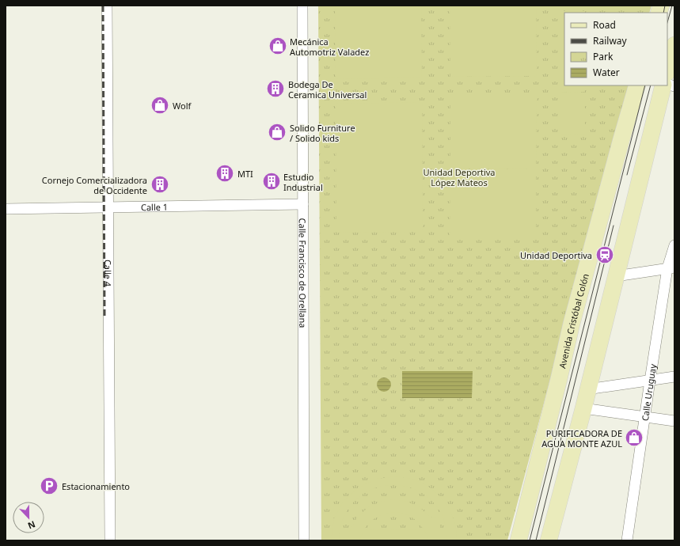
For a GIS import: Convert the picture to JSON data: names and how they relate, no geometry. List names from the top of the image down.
{
  "streets": {
    "main road": ["Avenida Cristóbal Colón"],
    "street": [
      "Calle 1",
      "Calle 4",
      "Calle Francisco de Orellana",
      "Calle Uruguay"
    ]
  },
  "crossings": [
    ["Calle 1", "Calle 4"],
    ["Calle 1", "Calle Francisco de Orellana"]
  ],
  "parks": ["Unidad Deportiva López Mateos"],
  "places": {
    "shop": [
      "Mecánica Automotriz Valadez",
      "Wolf",
      "Solido Furniture / Solido kids",
      "PURIFICADORA DE AGUA MONTE AZUL"
    ],
    "building": [
      "Bodega De Ceramica Universal",
      "MTI",
      "Estudio Industrial",
      "Cornejo Comercializadora de Occidente"
    ],
    "station": ["Unidad Deportiva"],
    "parking": ["Estacionamiento"]
  },
  "legend": [
    "Road",
    "Railway",
    "Park",
    "Water"
  ],
  "north": "bottom"
}
